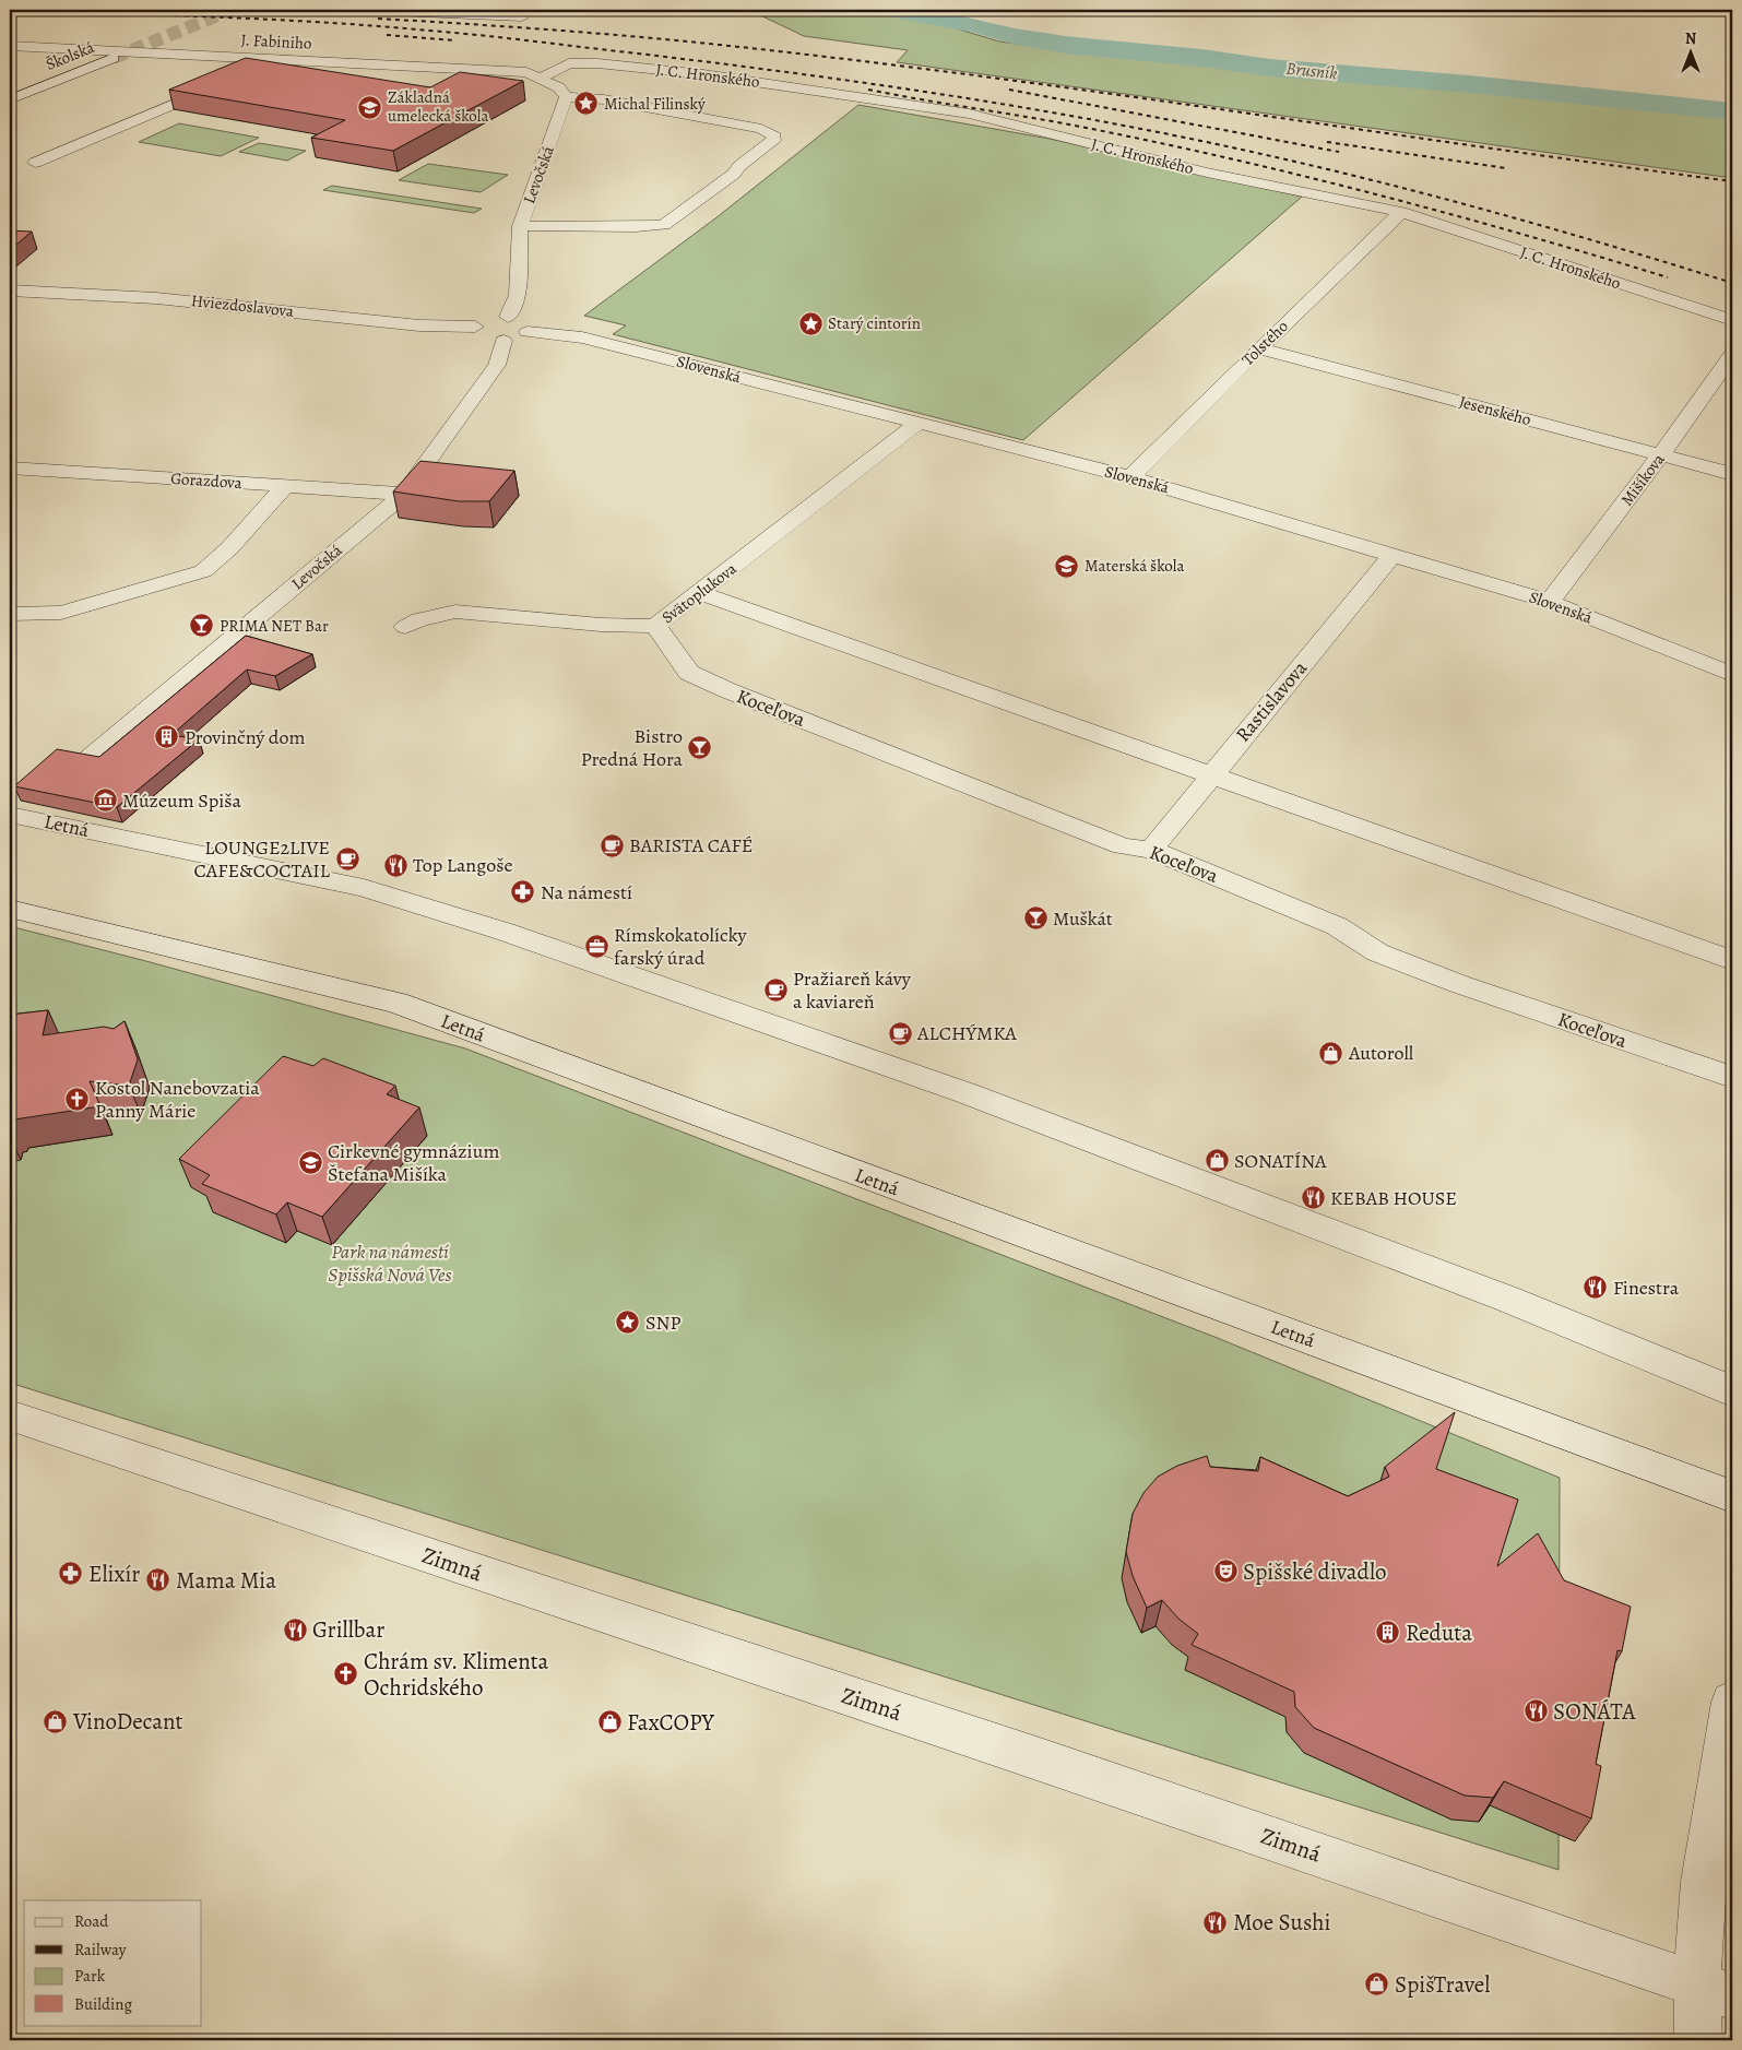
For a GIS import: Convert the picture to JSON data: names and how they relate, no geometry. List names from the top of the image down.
{
  "streets": {
    "street": [
      "J. Fabiniho",
      "Školská",
      "J. C. Hronského",
      "Levočská",
      "Hviezdoslavova",
      "Tolstého",
      "Slovenská",
      "Jesenského",
      "Mišíkova",
      "Gorazdova",
      "Svätoplukova",
      "Rastislavova",
      "Koceľova",
      "Letná",
      "Zimná"
    ]
  },
  "crossings": [
    ["J. Fabiniho", "J. C. Hronského"],
    ["J. C. Hronského", "Tolstého"],
    ["Levočská", "Hviezdoslavova"],
    ["Levočská", "Gorazdova"],
    ["Tolstého", "Slovenská"],
    ["Tolstého", "Jesenského"],
    ["Slovenská", "Mišíkova"],
    ["Slovenská", "Svätoplukova"],
    ["Slovenská", "Rastislavova"],
    ["Jesenského", "Mišíkova"],
    ["Svätoplukova", "Koceľova"],
    ["Rastislavova", "Koceľova"]
  ],
  "water": ["Brusník"],
  "parks": ["Park na námestí Spišská Nová Ves"],
  "places": {
    "place": ["Michal Filinský", "Starý cintorín", "SNP"],
    "school or university": ["Základná umelecká škola", "Materská škola", "Cirkevné gymnázium Štefana Mišíka"],
    "bar": ["PRIMA NET Bar", "Bistro Predná Hora", "Muškát"],
    "building": ["Provinčný dom", "Reduta"],
    "museum": ["Múzeum Spiša"],
    "cafe": [
      "BARISTA CAFÉ",
      "LOUNGE2LIVE CAFE&COCTAIL",
      "Pražiareň kávy a kaviareň",
      "ALCHÝMKA"
    ],
    "restaurant": [
      "Top Langoše",
      "KEBAB HOUSE",
      "Finestra",
      "Mama Mia",
      "Grillbar",
      "SONÁTA",
      "Moe Sushi"
    ],
    "pharmacy": ["Na námestí", "Elixír"],
    "office": ["Rímskokatolícky farský úrad"],
    "shop": [
      "Autoroll",
      "SONATÍNA",
      "VinoDecant",
      "FaxCOPY",
      "SpišTravel"
    ],
    "church": ["Kostol Nanebovzatia Panny Márie", "Chrám sv. Klimenta Ochridského"],
    "theatre": ["Spišské divadlo"]
  },
  "legend": [
    "Road",
    "Railway",
    "Park",
    "Building"
  ],
  "north": "top"
}
